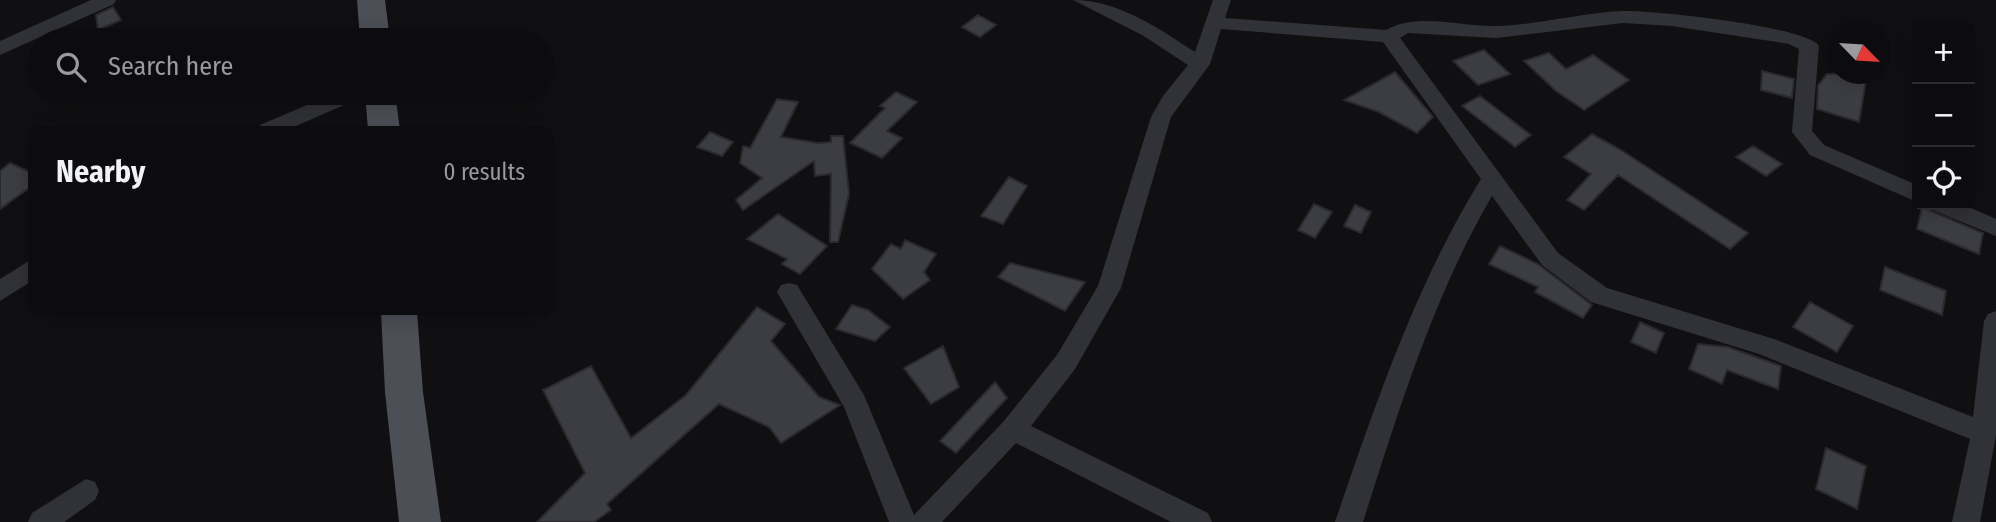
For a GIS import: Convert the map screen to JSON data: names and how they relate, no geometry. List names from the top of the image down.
{
  "north": "bottom right",
  "page": {
    "map_buttons": ["+", "−"],
    "search": "Search here",
    "heading": ["Nearby", "0 results"]
  }
}
